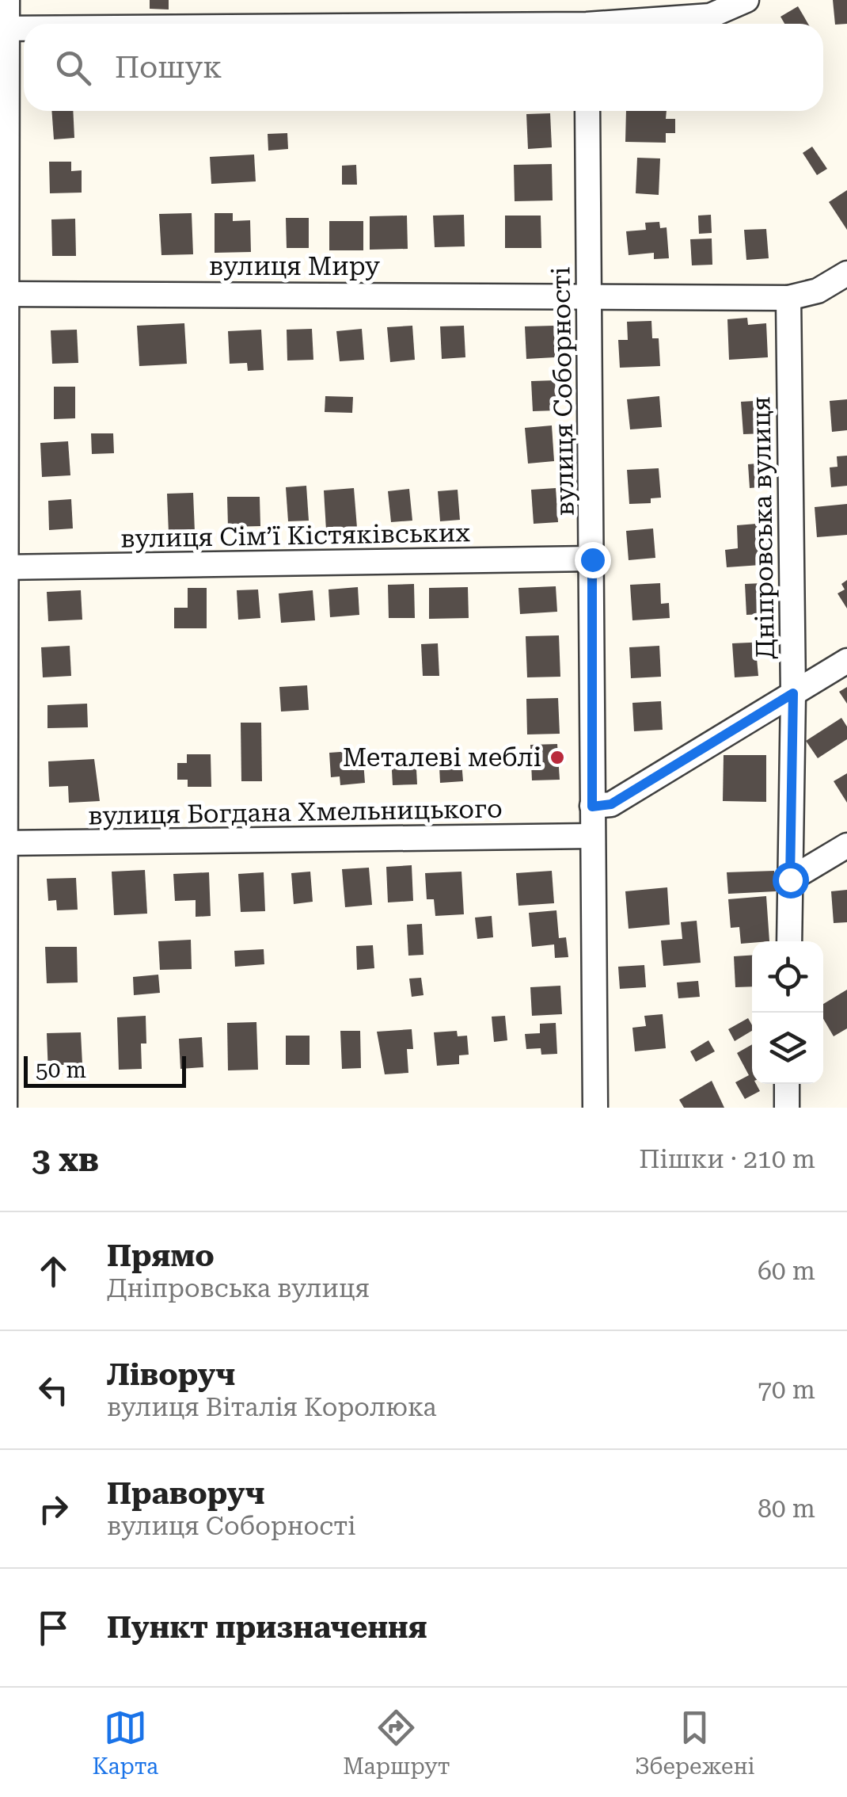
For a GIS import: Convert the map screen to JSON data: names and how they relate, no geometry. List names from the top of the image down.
{
  "streets": {
    "street": [
      "вулиця Миру",
      "вулиця Соборності",
      "Дніпровська вулиця",
      "вулиця Сімʼї Кістяківських",
      "вулиця Богдана Хмельницького"
    ]
  },
  "crossings": [
    ["вулиця Миру", "вулиця Соборності"],
    ["вулиця Миру", "Дніпровська вулиця"],
    ["вулиця Соборності", "вулиця Сімʼї Кістяківських"],
    ["вулиця Соборності", "вулиця Богдана Хмельницького"]
  ],
  "places": ["Металеві меблі"],
  "scale_bar": "50 m",
  "page": {
    "search": "Пошук",
    "scale": "50 m",
    "heading": ["3 хв", "Пішки · 210 m"],
    "list": [
      ["Прямо", "Дніпровська вулиця", "60 m"],
      ["Ліворуч", "вулиця Віталія Королюка", "70 m"],
      ["Праворуч", "вулиця Соборності", "80 m"],
      "Пункт призначення"
    ],
    "nav": ["Карта", "Маршрут", "Збережені"]
  }
}
